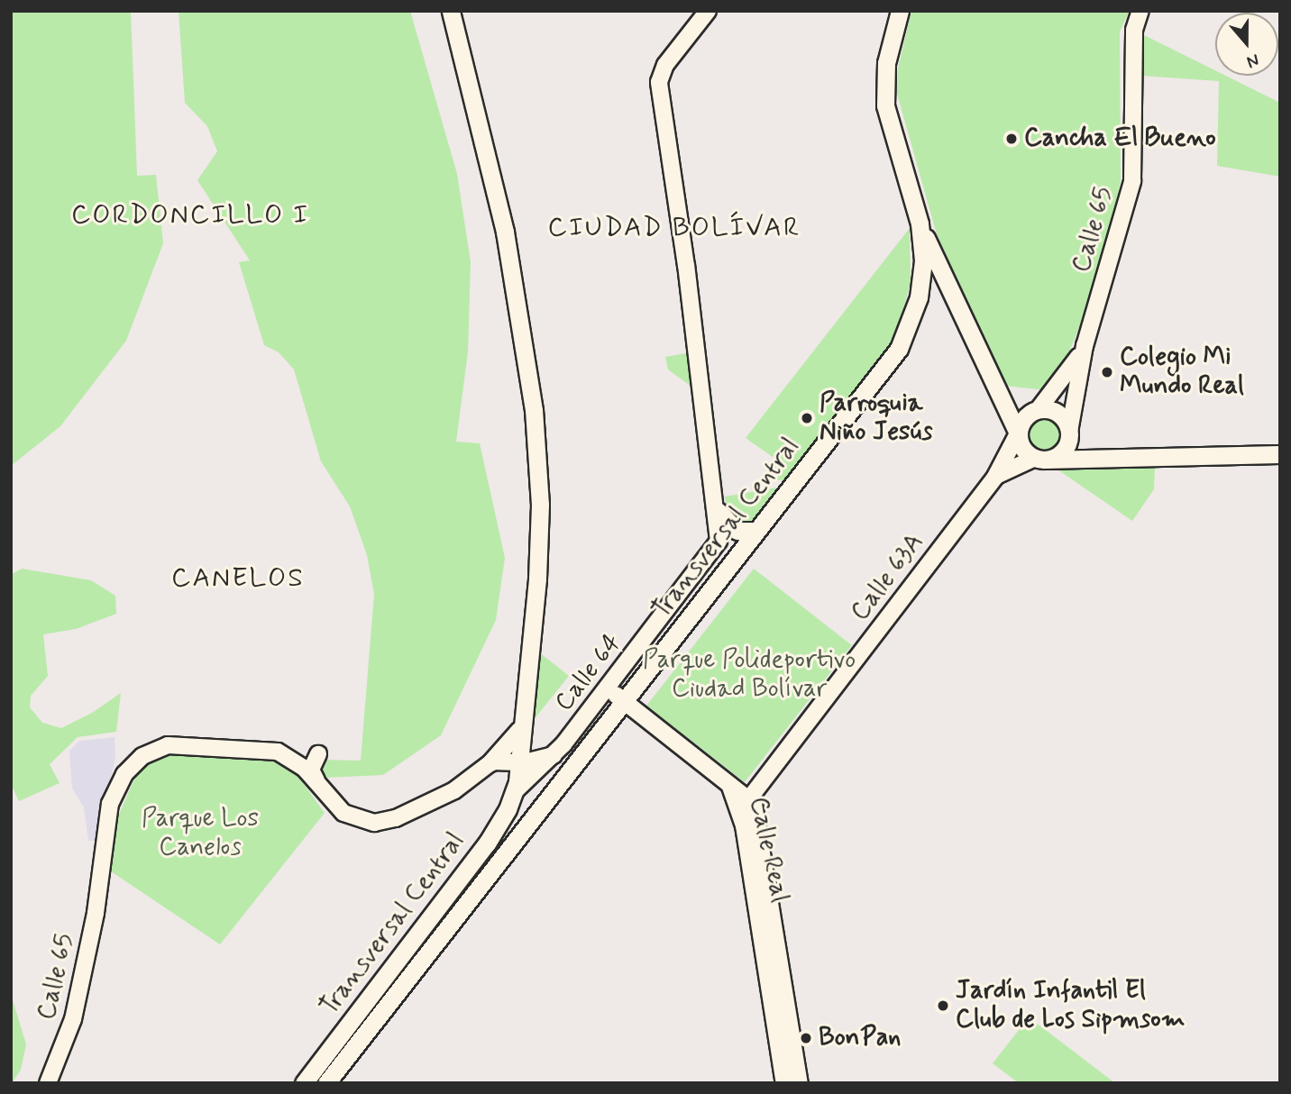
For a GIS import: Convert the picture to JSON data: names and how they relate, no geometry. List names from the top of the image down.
{
  "streets": {
    "main road": ["Transversal Central"],
    "street": [
      "Calle 65",
      "Calle 63A",
      "Calle 64",
      "Calle Real"
    ]
  },
  "crossings": [
    ["Calle 65", "Calle 63A"],
    ["Transversal Central", "Calle 64"],
    ["Calle 63A", "Calle Real"]
  ],
  "districts": ["CORDONCILLO I", "CIUDAD BOLÍVAR", "CANELOS"],
  "parks": ["Parque Polideportivo Ciudad Bolívar", "Parque Los Canelos"],
  "places": [
    "Cancha El Bueno",
    "Colegio Mi Mundo Real",
    "Parroquia Niño Jesús",
    "Jardín Infantil El Club de Los Sipmsom",
    "BonPan"
  ],
  "north": "bottom"
}
